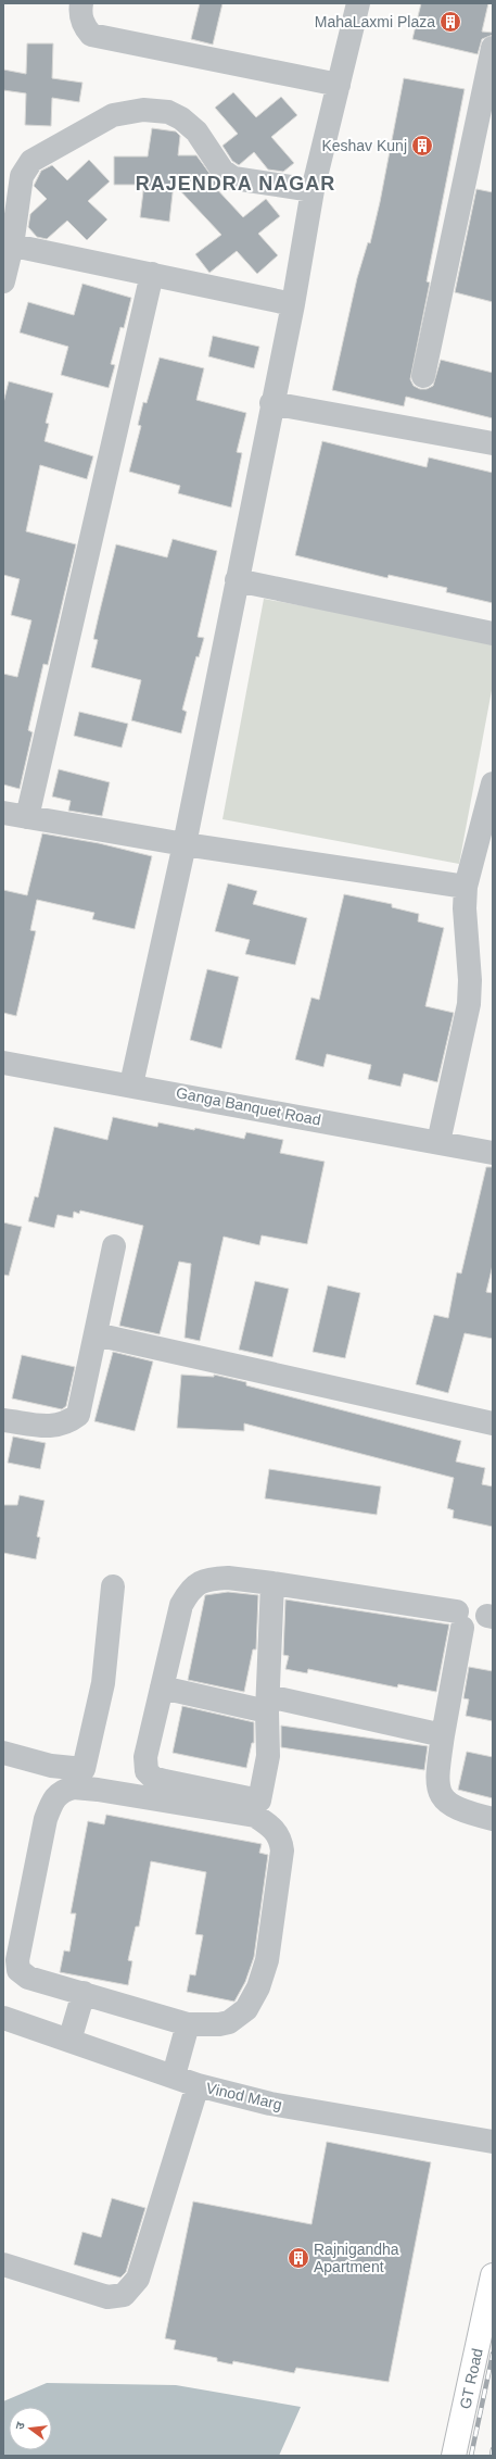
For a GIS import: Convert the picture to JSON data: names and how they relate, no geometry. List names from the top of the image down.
{
  "streets": {
    "highway": ["GT Road"],
    "street": ["Ganga Banquet Road", "Vinod Marg"]
  },
  "districts": ["RAJENDRA NAGAR"],
  "places": {
    "building": ["MahaLaxmi Plaza", "Keshav Kunj", "Rajnigandha Apartment"]
  },
  "north": "left"
}
